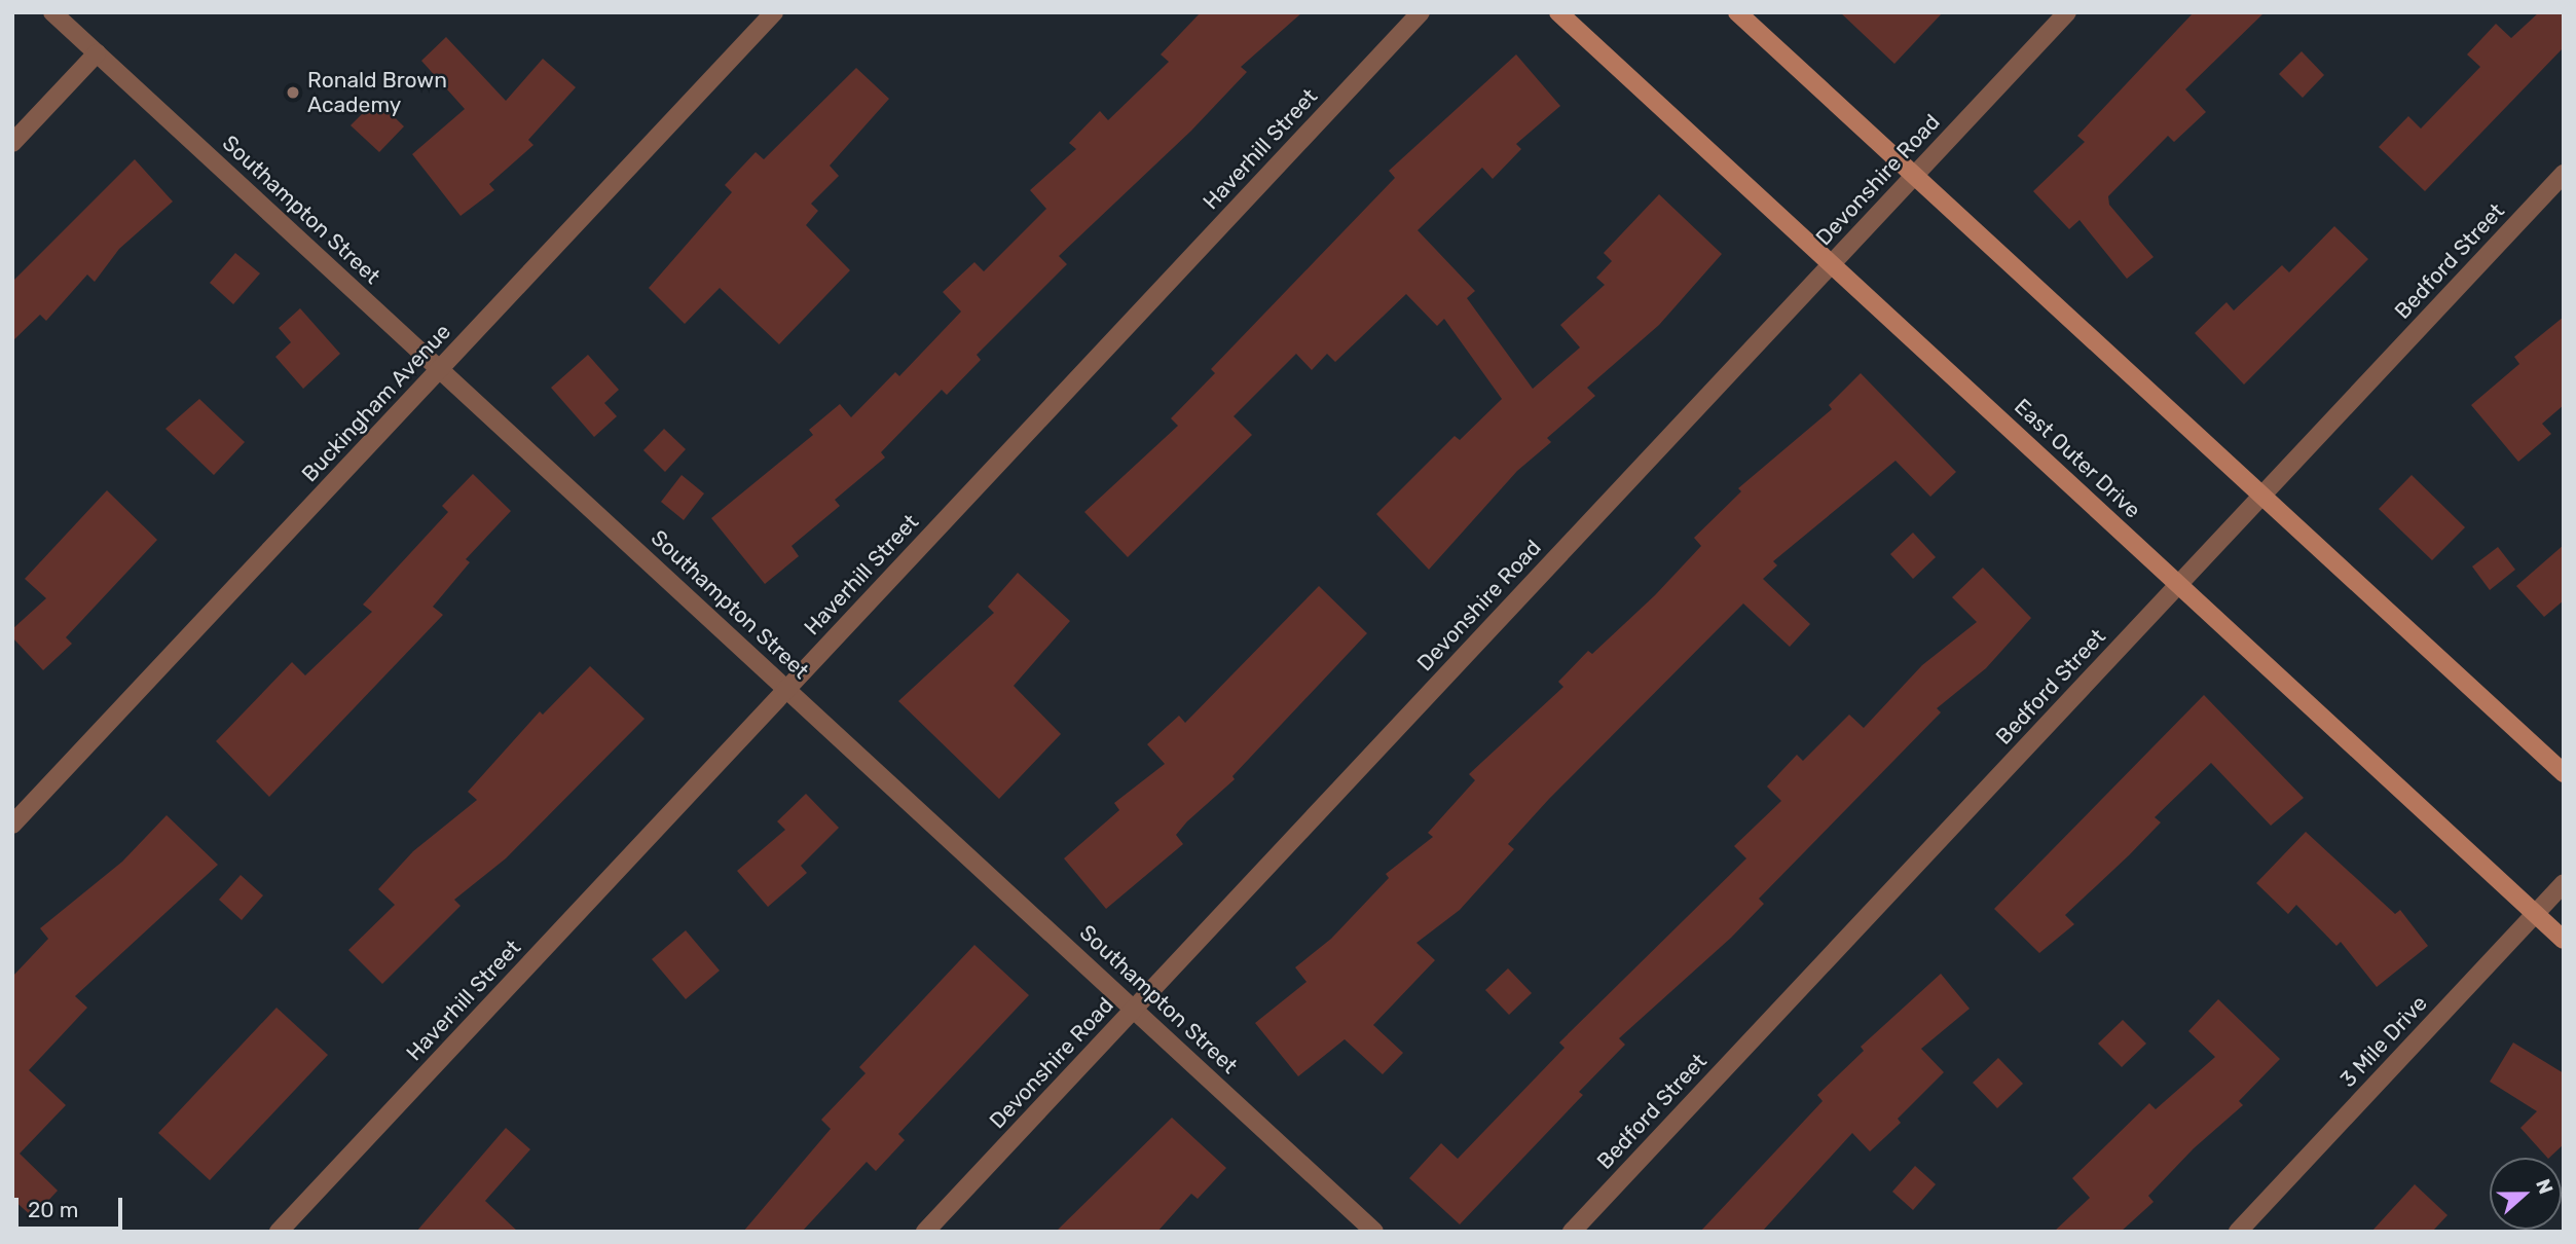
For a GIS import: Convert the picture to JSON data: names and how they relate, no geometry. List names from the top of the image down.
{
  "streets": {
    "street": [
      "Haverhill Street",
      "Devonshire Road",
      "Southampton Street",
      "Bedford Street",
      "Buckingham Avenue",
      "East Outer Drive",
      "3 Mile Drive"
    ]
  },
  "crossings": [
    ["Haverhill Street", "Southampton Street"],
    ["Devonshire Road", "Southampton Street"],
    ["Devonshire Road", "East Outer Drive"],
    ["Southampton Street", "Buckingham Avenue"],
    ["Bedford Street", "East Outer Drive"],
    ["East Outer Drive", "3 Mile Drive"]
  ],
  "places": ["Ronald Brown Academy"],
  "scale_bar": "20 m",
  "north": "right"
}
